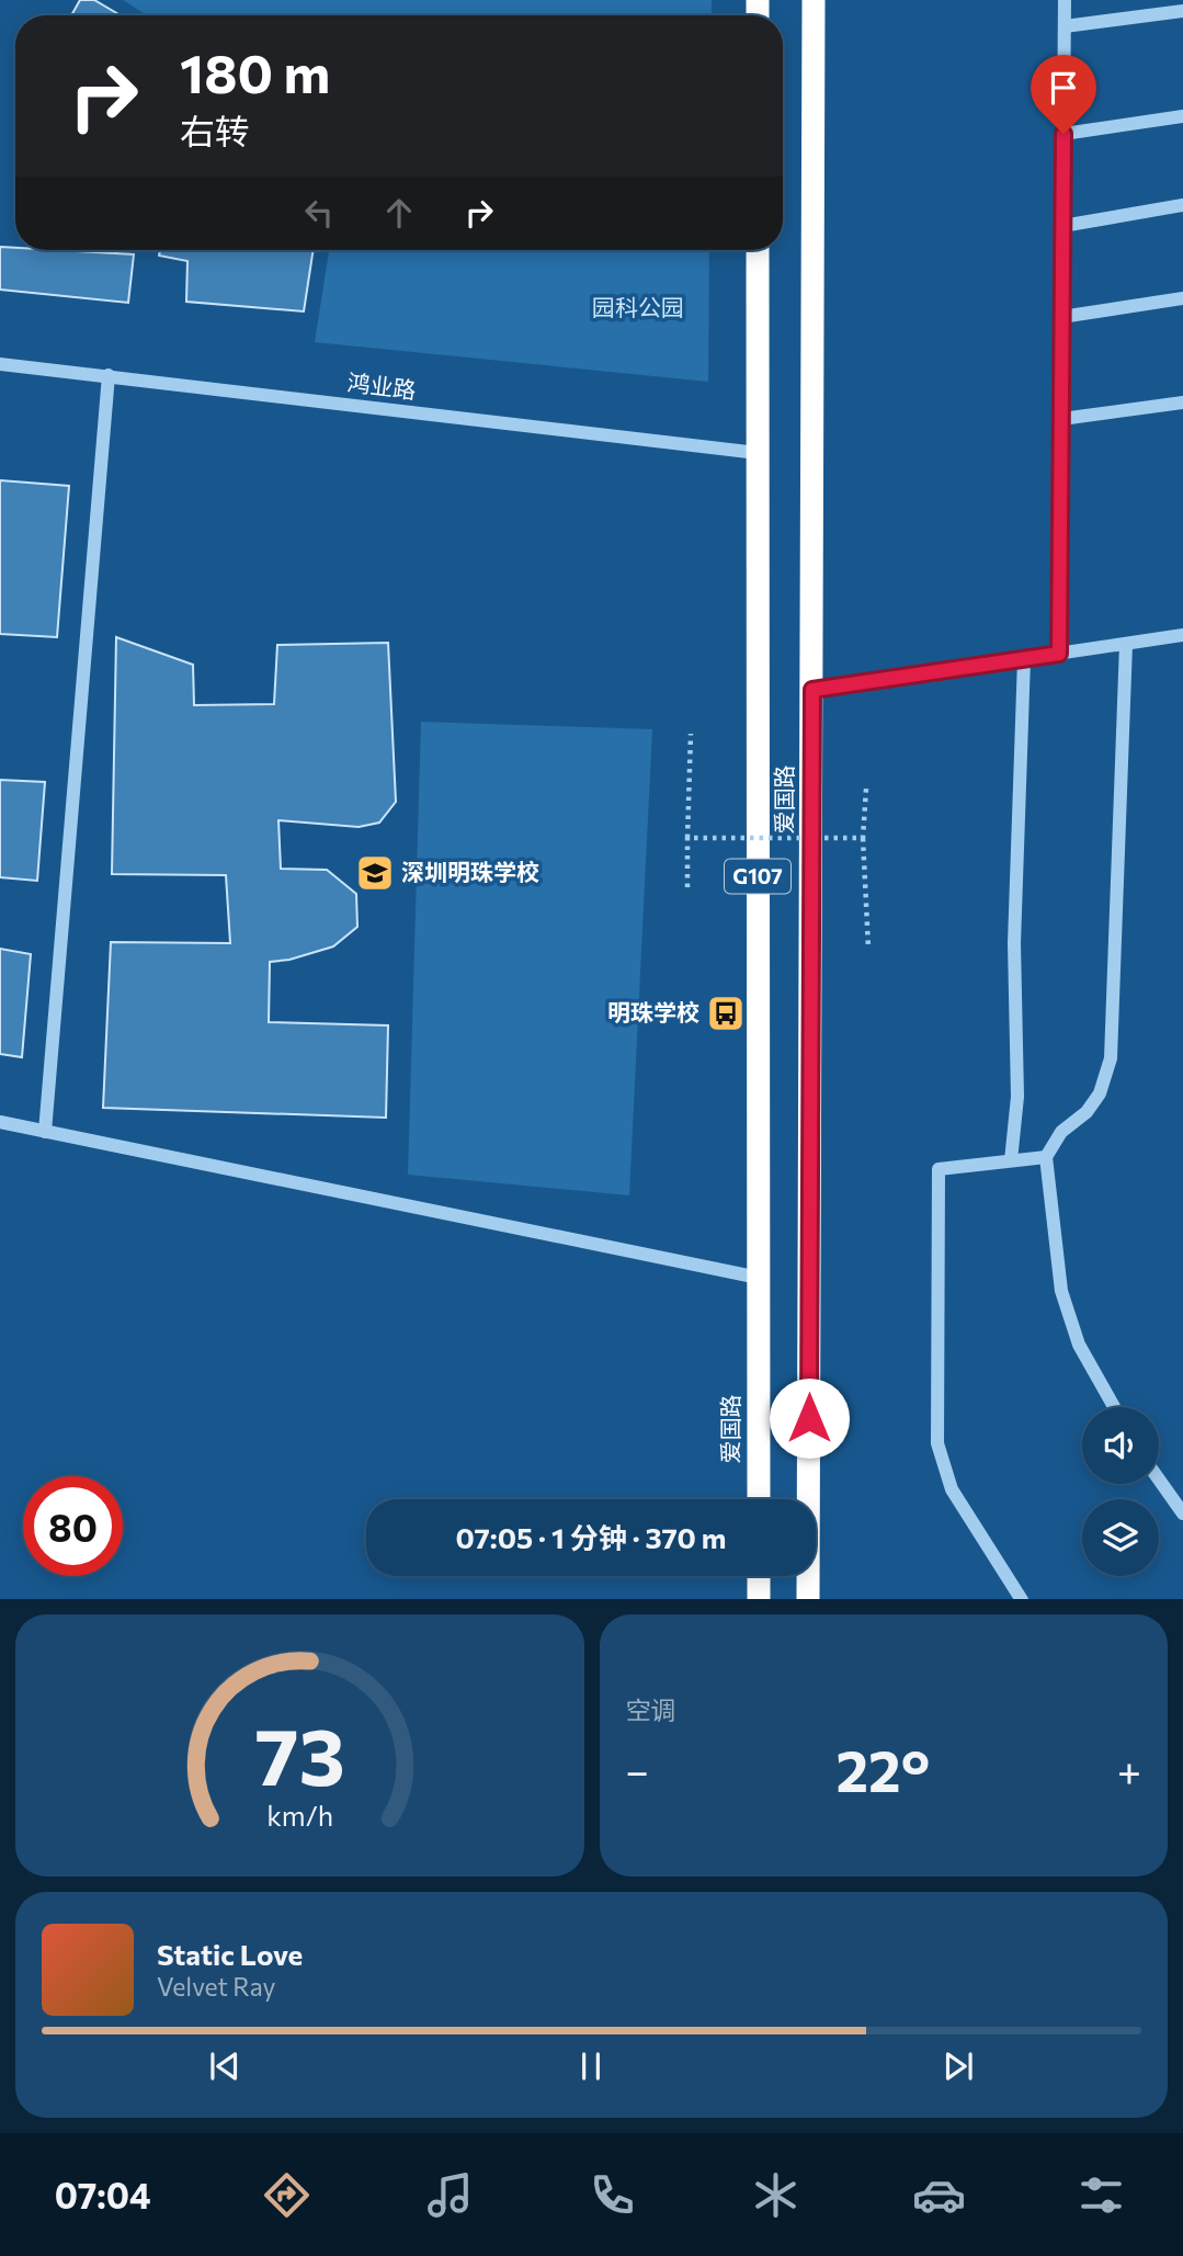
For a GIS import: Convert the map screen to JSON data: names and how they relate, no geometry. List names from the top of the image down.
{
  "streets": {
    "highway": ["爱国路", "G107"],
    "street": ["鸿业路"]
  },
  "crossings": [
    ["鸿业路", "爱国路"]
  ],
  "parks": ["园科公园"],
  "places": {
    "school or university": ["深圳明珠学校"],
    "bus stop": ["明珠学校"]
  },
  "page": {
    "turn": ["180 m", "右转"],
    "limit": "80",
    "trip": "07:05 · 1 分钟 · 370 m",
    "tile": "空调",
    "heat": ["−", "22°", "+"],
    "song": ["Static Love", "Velvet Ray"],
    "tabs": "07:04",
    "gauge": ["73", "km/h"]
  }
}
